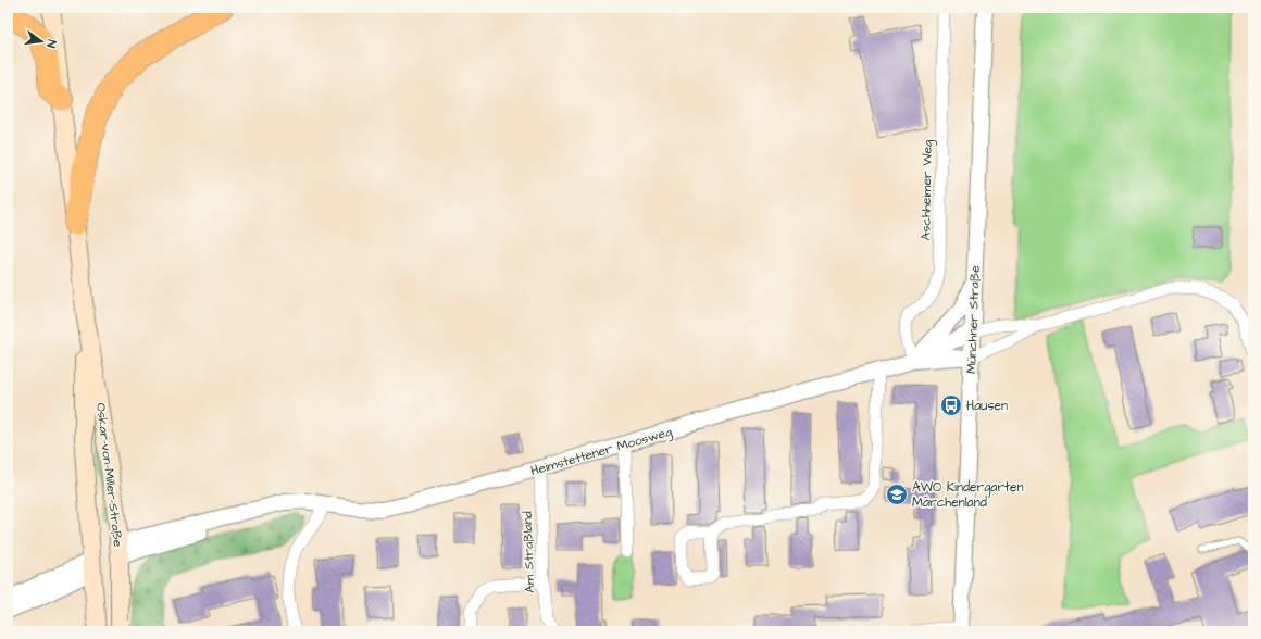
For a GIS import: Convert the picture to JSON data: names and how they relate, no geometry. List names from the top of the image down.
{
  "streets": {
    "main road": ["Oskar-von-Miller-Straße"],
    "street": [
      "Aschheimer Weg",
      "Münchner Straße",
      "Heimstettener Moosweg",
      "Am Straßland"
    ]
  },
  "crossings": [
    ["Aschheimer Weg", "Heimstettener Moosweg"],
    ["Münchner Straße", "Heimstettener Moosweg"],
    ["Heimstettener Moosweg", "Oskar-von-Miller-Straße"],
    ["Heimstettener Moosweg", "Am Straßland"]
  ],
  "places": {
    "bus stop": ["Hausen"],
    "school or university": ["AWO Kindergarten Märchenland"]
  },
  "north": "right"
}
